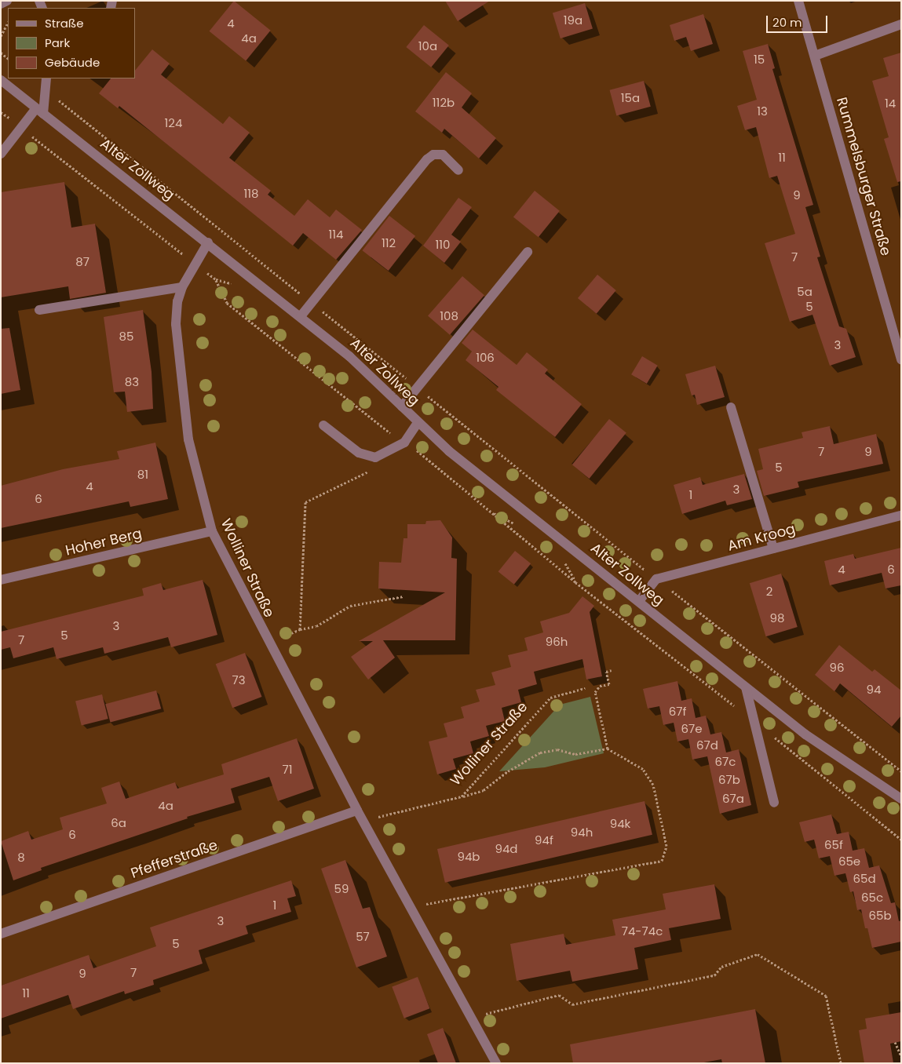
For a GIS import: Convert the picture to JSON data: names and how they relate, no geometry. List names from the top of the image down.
{
  "streets": {
    "street": [
      "Alter Zollweg",
      "Rummelsburger Straße",
      "Am Kroog",
      "Hoher Berg",
      "Wolliner Straße",
      "Pfefferstraße"
    ]
  },
  "crossings": [
    ["Alter Zollweg", "Wolliner Straße"],
    ["Hoher Berg", "Wolliner Straße"],
    ["Wolliner Straße", "Pfefferstraße"]
  ],
  "house_numbers": [
    "19a",
    "4",
    "4a",
    "10a",
    "15",
    "15a",
    "112b",
    "14",
    "13",
    "124",
    "11",
    "118",
    "9",
    "114",
    "112",
    "110",
    "7",
    "87",
    "5a",
    "5",
    "108",
    "85",
    "3",
    "106",
    "83",
    "7",
    "9",
    "5",
    "81",
    "4",
    "3",
    "1",
    "6",
    "4",
    "6",
    "2",
    "98",
    "3",
    "5",
    "7",
    "96h",
    "96",
    "73",
    "94",
    "67f",
    "67e",
    "67d",
    "67c",
    "71",
    "67b",
    "67a",
    "4a",
    "6a",
    "94k",
    "94h",
    "6",
    "94f",
    "65f",
    "94d",
    "94b",
    "8",
    "65e",
    "65d",
    "59",
    "65c",
    "1",
    "65b",
    "3",
    "74-74c",
    "57",
    "5",
    "7",
    "9",
    "11"
  ],
  "legend": ["Straße", "Park", "Gebäude"],
  "scale_bar": "20 m"
}
